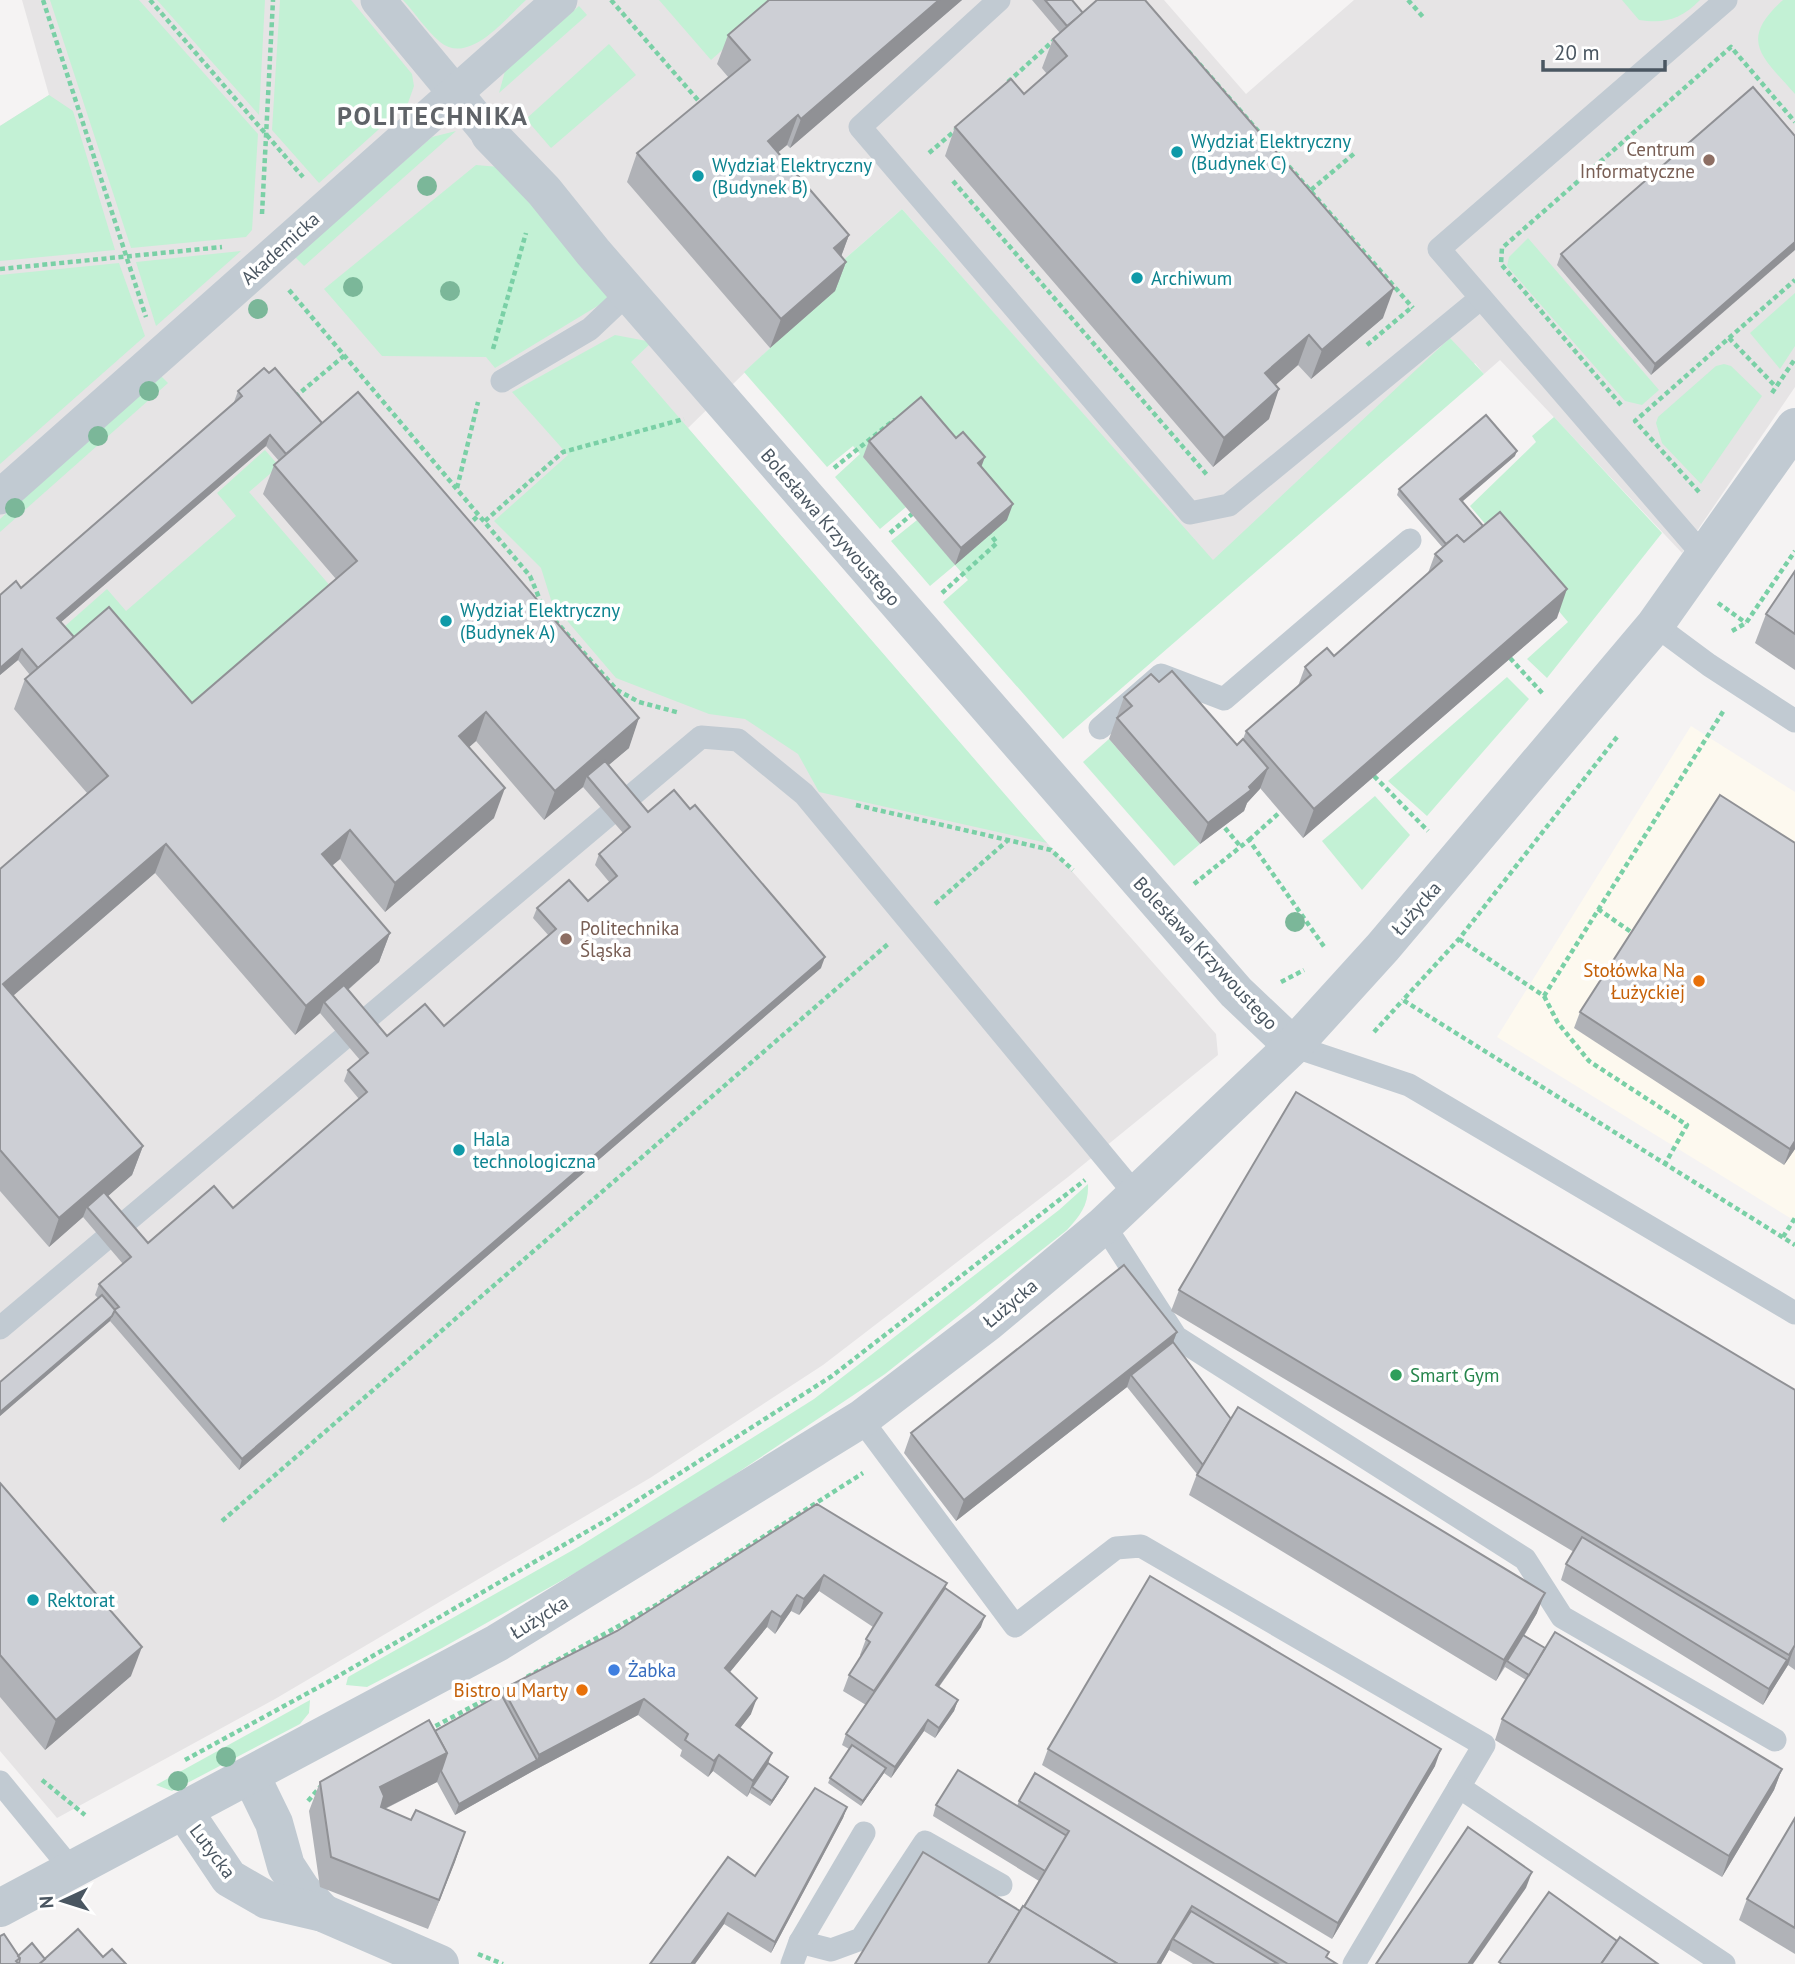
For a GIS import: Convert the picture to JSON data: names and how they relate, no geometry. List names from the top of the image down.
{
  "streets": {
    "street": [
      "Akademicka",
      "Bolesława Krzywoustego",
      "Łużycka",
      "Lutycka"
    ]
  },
  "crossings": [
    ["Akademicka", "Bolesława Krzywoustego"],
    ["Bolesława Krzywoustego", "Łużycka"],
    ["Łużycka", "Lutycka"]
  ],
  "districts": ["POLITECHNIKA"],
  "places": [
    "Wydział Elektryczny (Budynek C)",
    "Centrum Informatyczne",
    "Wydział Elektryczny (Budynek B)",
    "Archiwum",
    "Wydział Elektryczny (Budynek A)",
    "Politechnika Śląska",
    "Stołówka Na Łużyckiej",
    "Hala technologiczna",
    "Smart Gym",
    "Rektorat",
    "Żabka",
    "Bistro u Marty"
  ],
  "scale_bar": "20 m",
  "north": "left"
}
